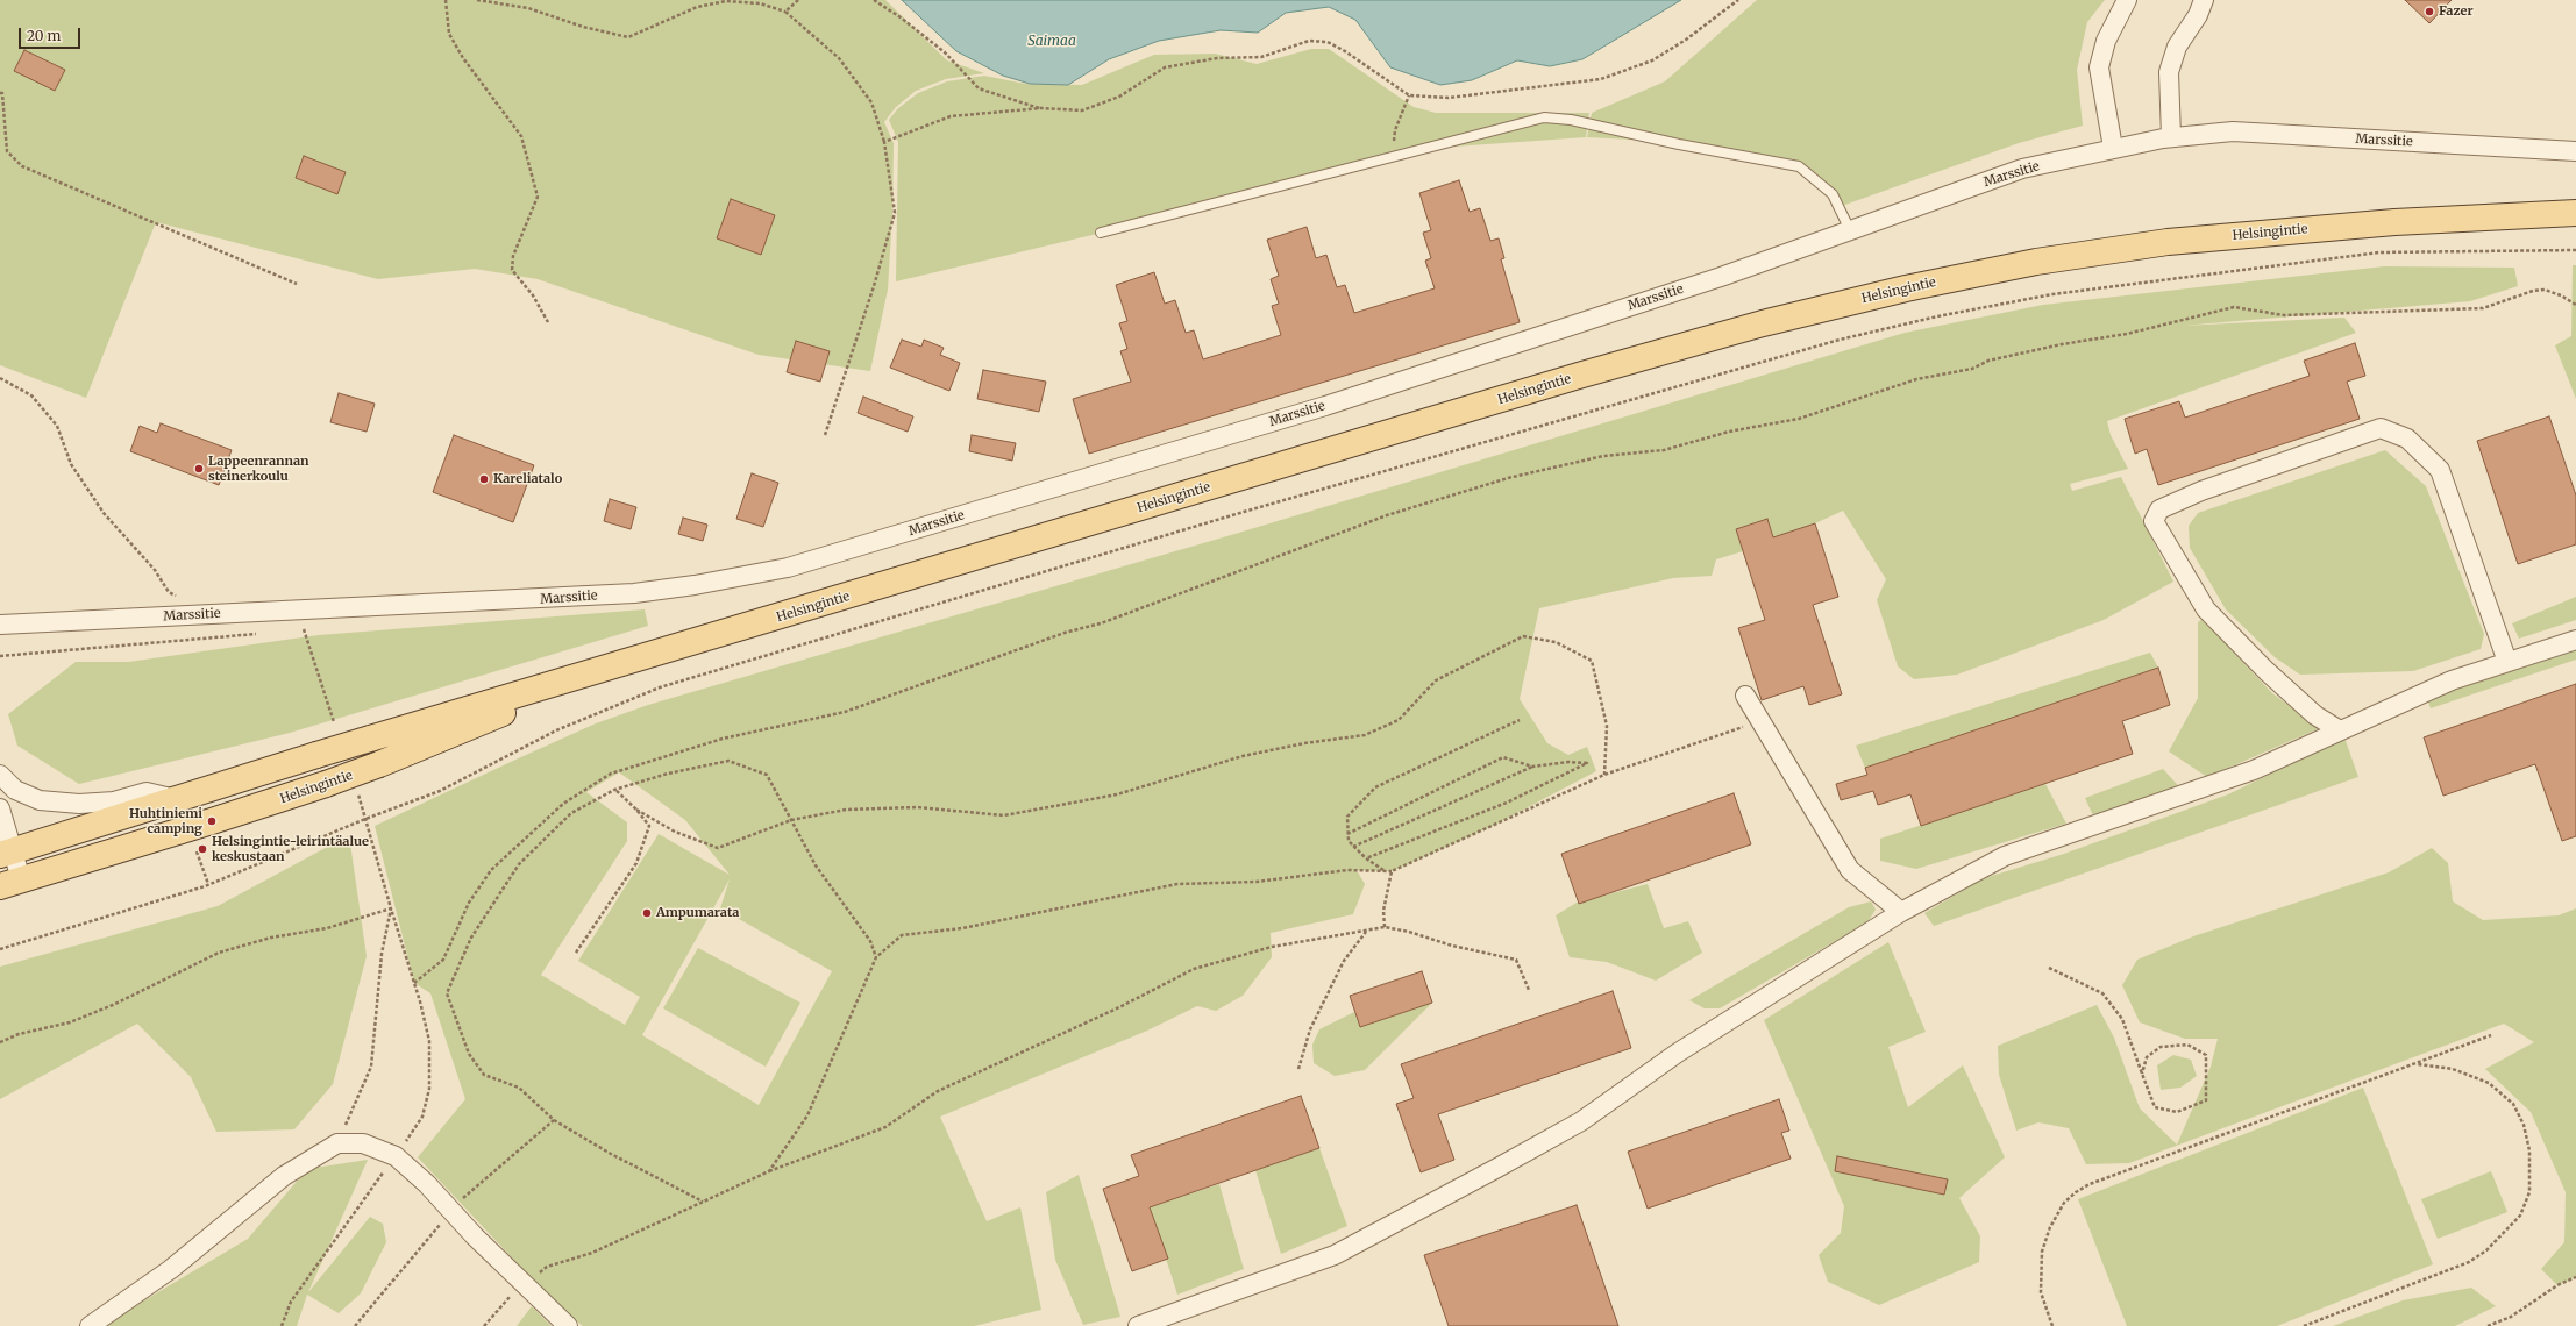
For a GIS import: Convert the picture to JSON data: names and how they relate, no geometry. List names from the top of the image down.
{
  "streets": {
    "main road": ["Helsingintie"],
    "street": ["Marssitie"]
  },
  "water": ["Saimaa"],
  "places": [
    "Fazer",
    "Lappeenrannan steinerkoulu",
    "Kareliatalo",
    "Huhtiniemi camping",
    "Helsingintie-leirintäalue keskustaan",
    "Ampumarata"
  ],
  "scale_bar": "20 m"
}
